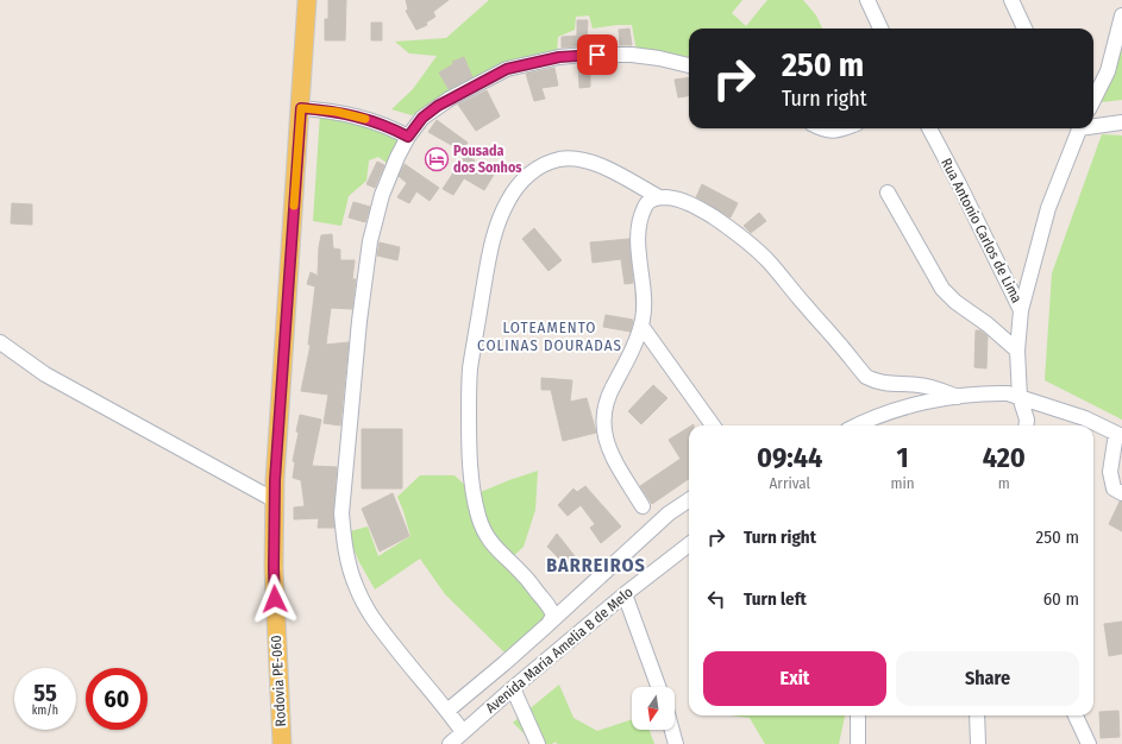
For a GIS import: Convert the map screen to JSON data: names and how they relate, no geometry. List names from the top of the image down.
{
  "streets": {
    "main road": ["Rodovia PE-060"],
    "street": ["Rua Antonio Carlos de Lima", "Avenida Maria Amelia B de Melo"]
  },
  "districts": ["LOTEAMENTO COLINAS DOURADAS", "BARREIROS"],
  "places": {
    "hotel": ["Pousada dos Sonhos"]
  },
  "north": "bottom",
  "page": {
    "turn": ["250 m", "Turn right"],
    "eta": [
      "09:44",
      "Arrival",
      "1",
      "min",
      "420",
      "m"
    ],
    "list": [
      {
        "name": "Turn right",
        "value": "250 m"
      },
      {
        "name": "Turn left",
        "value": "60 m"
      }
    ],
    "buttons": ["Exit", "Share"],
    "speed": "55 km/h",
    "limit": "60"
  }
}
